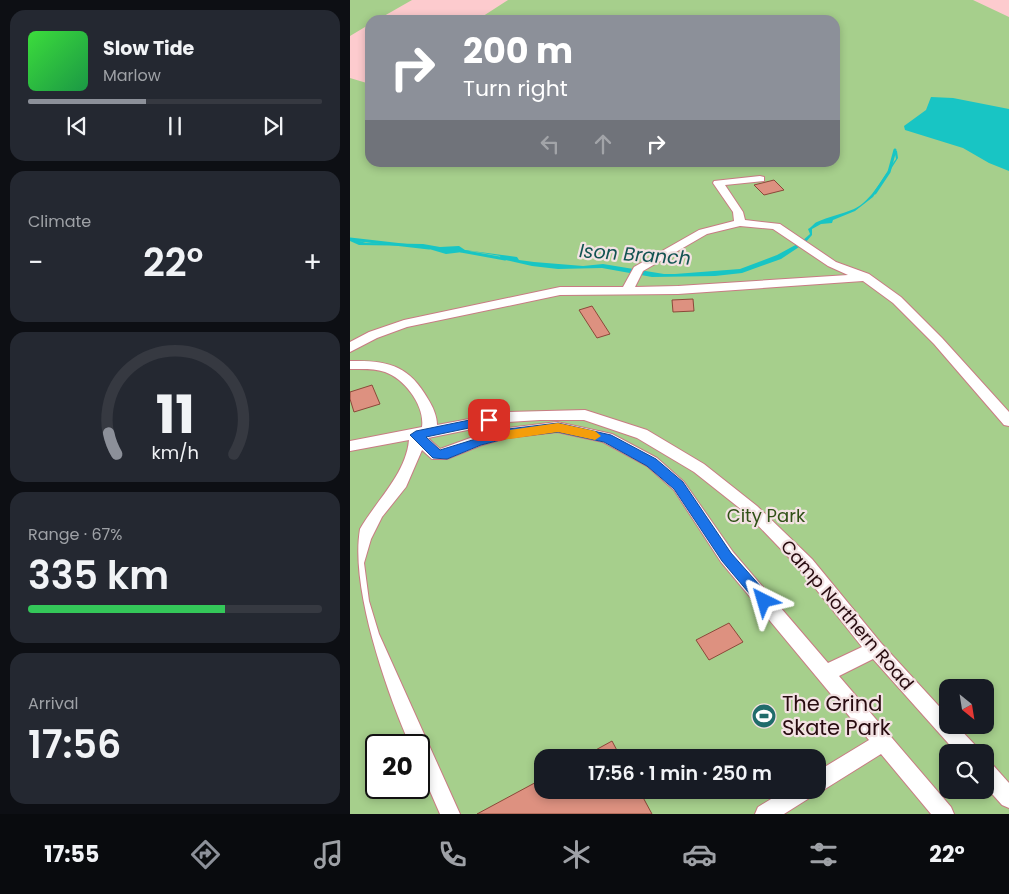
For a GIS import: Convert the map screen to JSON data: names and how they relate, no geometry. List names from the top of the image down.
{
  "streets": {
    "street": ["Camp Northern Road"]
  },
  "water": ["Ison Branch"],
  "parks": ["City Park"],
  "places": {
    "sports": ["The Grind Skate Park"]
  },
  "north": "bottom right",
  "page": {
    "turn": ["200 m", "Turn right"],
    "song": ["Slow Tide", "Marlow"],
    "tile": [
      "Climate",
      ["Range · 67%", "335 km"],
      ["Arrival", "17:56"]
    ],
    "heat": ["−", "22°", "+"],
    "limit": "20",
    "trip": "17:56 · 1 min · 250 m",
    "tabs": ["17:55", "22°"],
    "gauge": ["11", "km/h"]
  }
}
